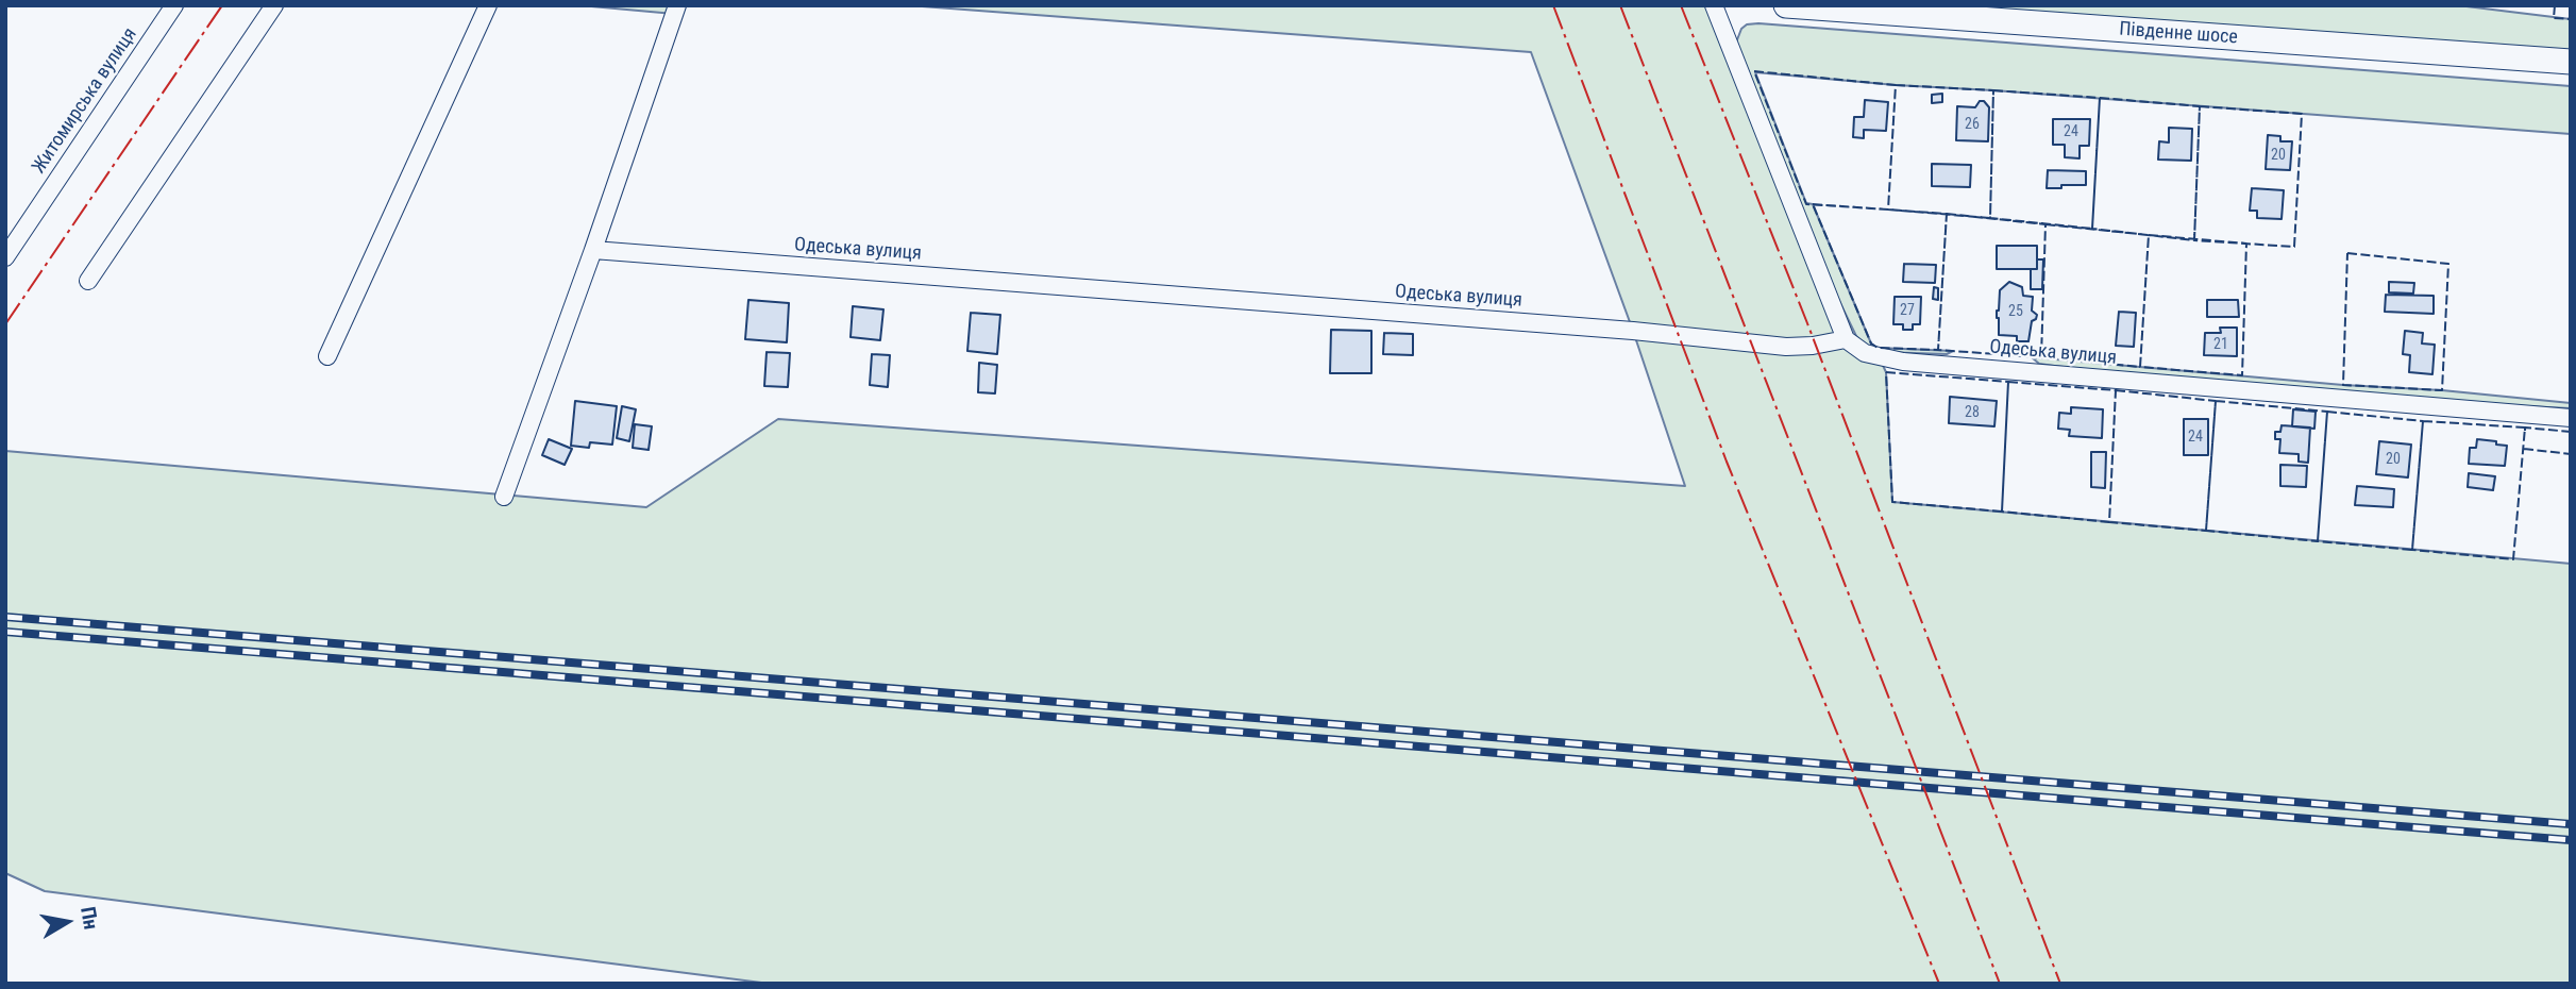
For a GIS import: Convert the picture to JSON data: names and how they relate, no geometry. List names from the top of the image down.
{
  "streets": {
    "street": ["Південне шосе", "Житомирська вулиця", "Одеська вулиця"]
  },
  "house_numbers": [
    "26",
    "24",
    "20",
    "27",
    "25",
    "21",
    "28",
    "24",
    "20"
  ],
  "north": "right"
}
